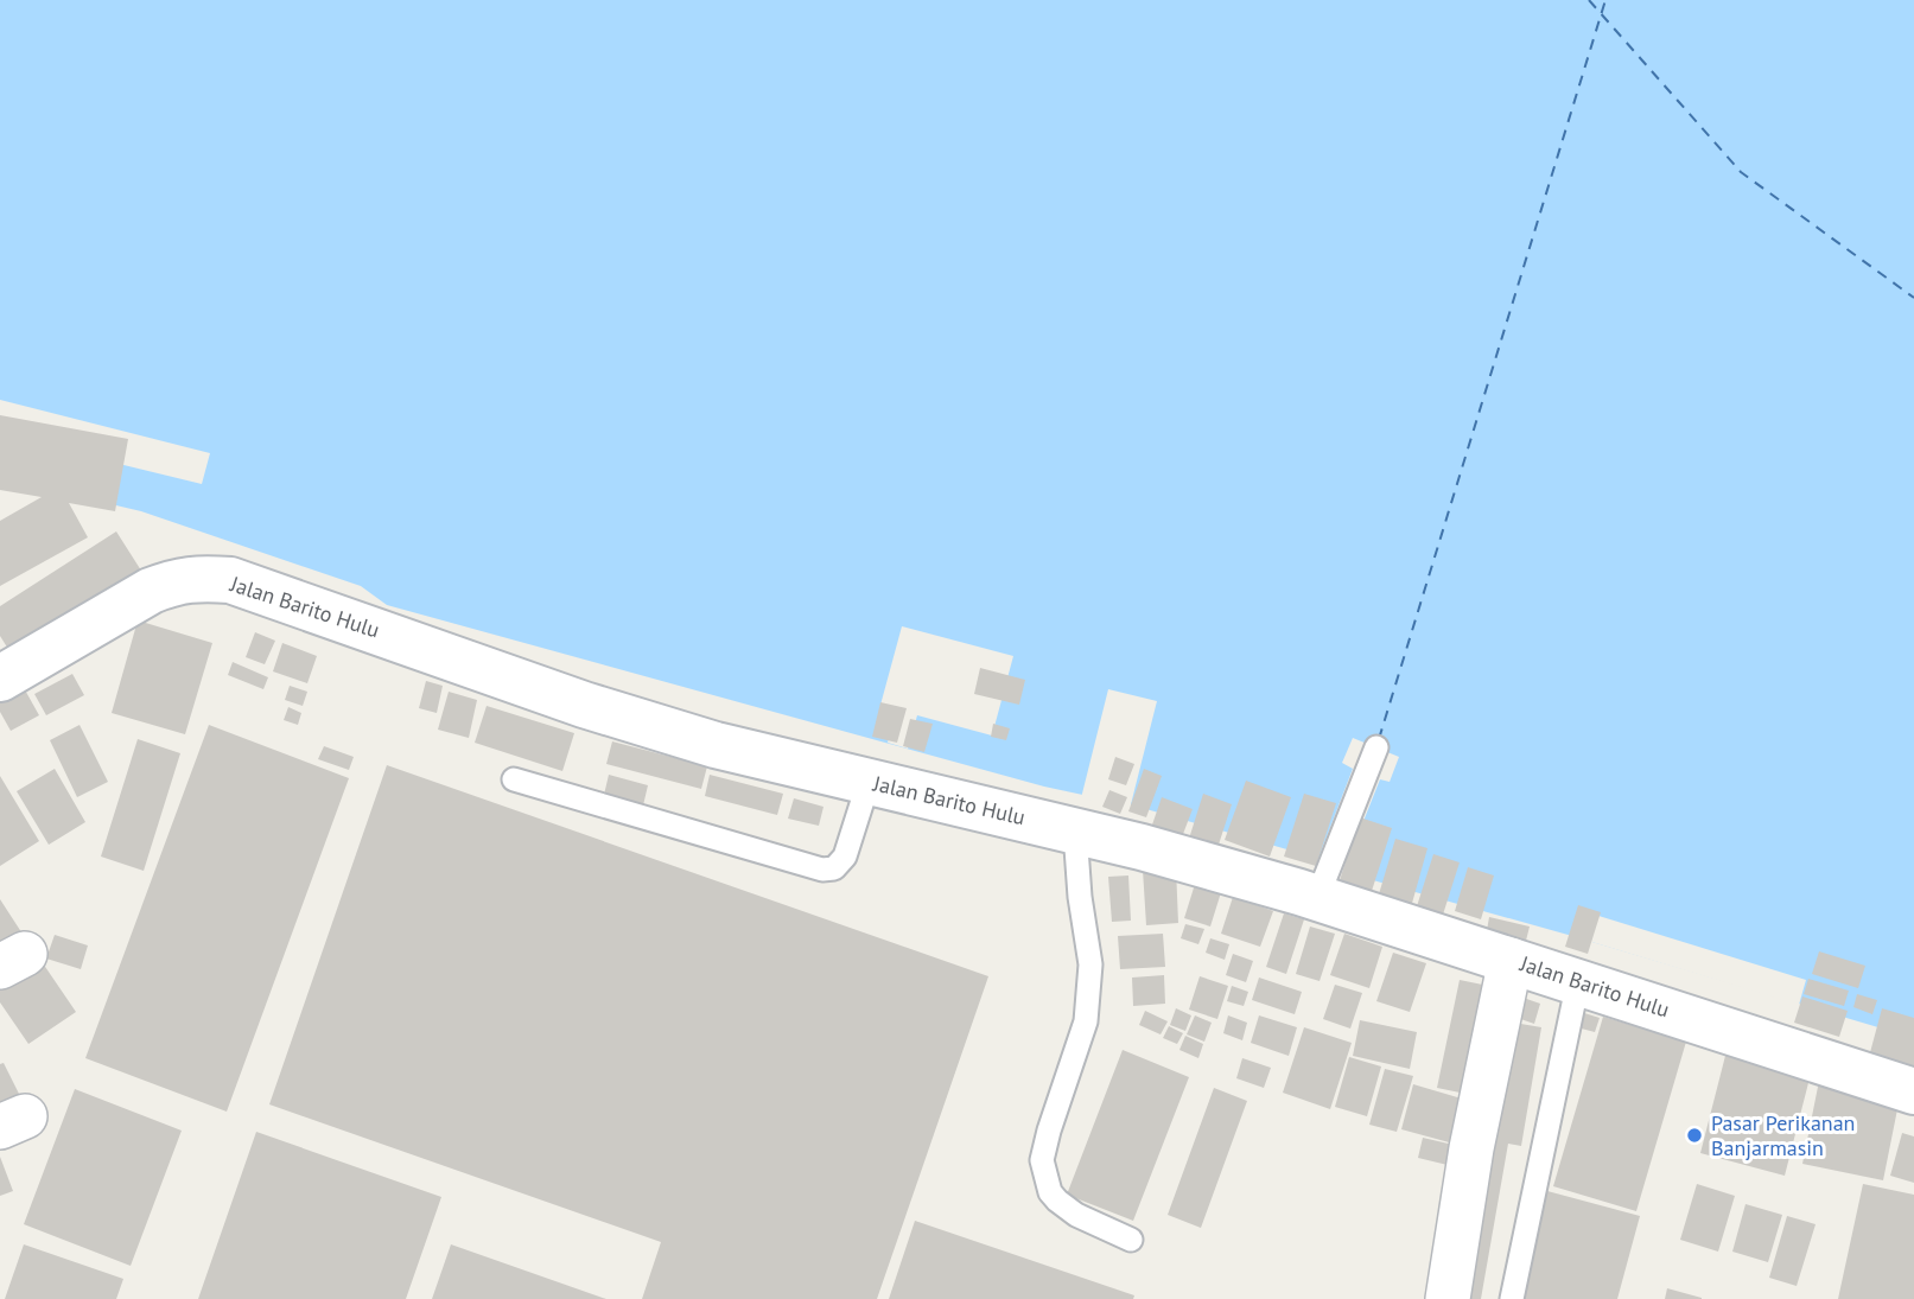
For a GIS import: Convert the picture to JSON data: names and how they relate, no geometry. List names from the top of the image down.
{
  "streets": {
    "street": ["Jalan Barito Hulu"]
  },
  "places": ["Pasar Perikanan Banjarmasin"]
}
